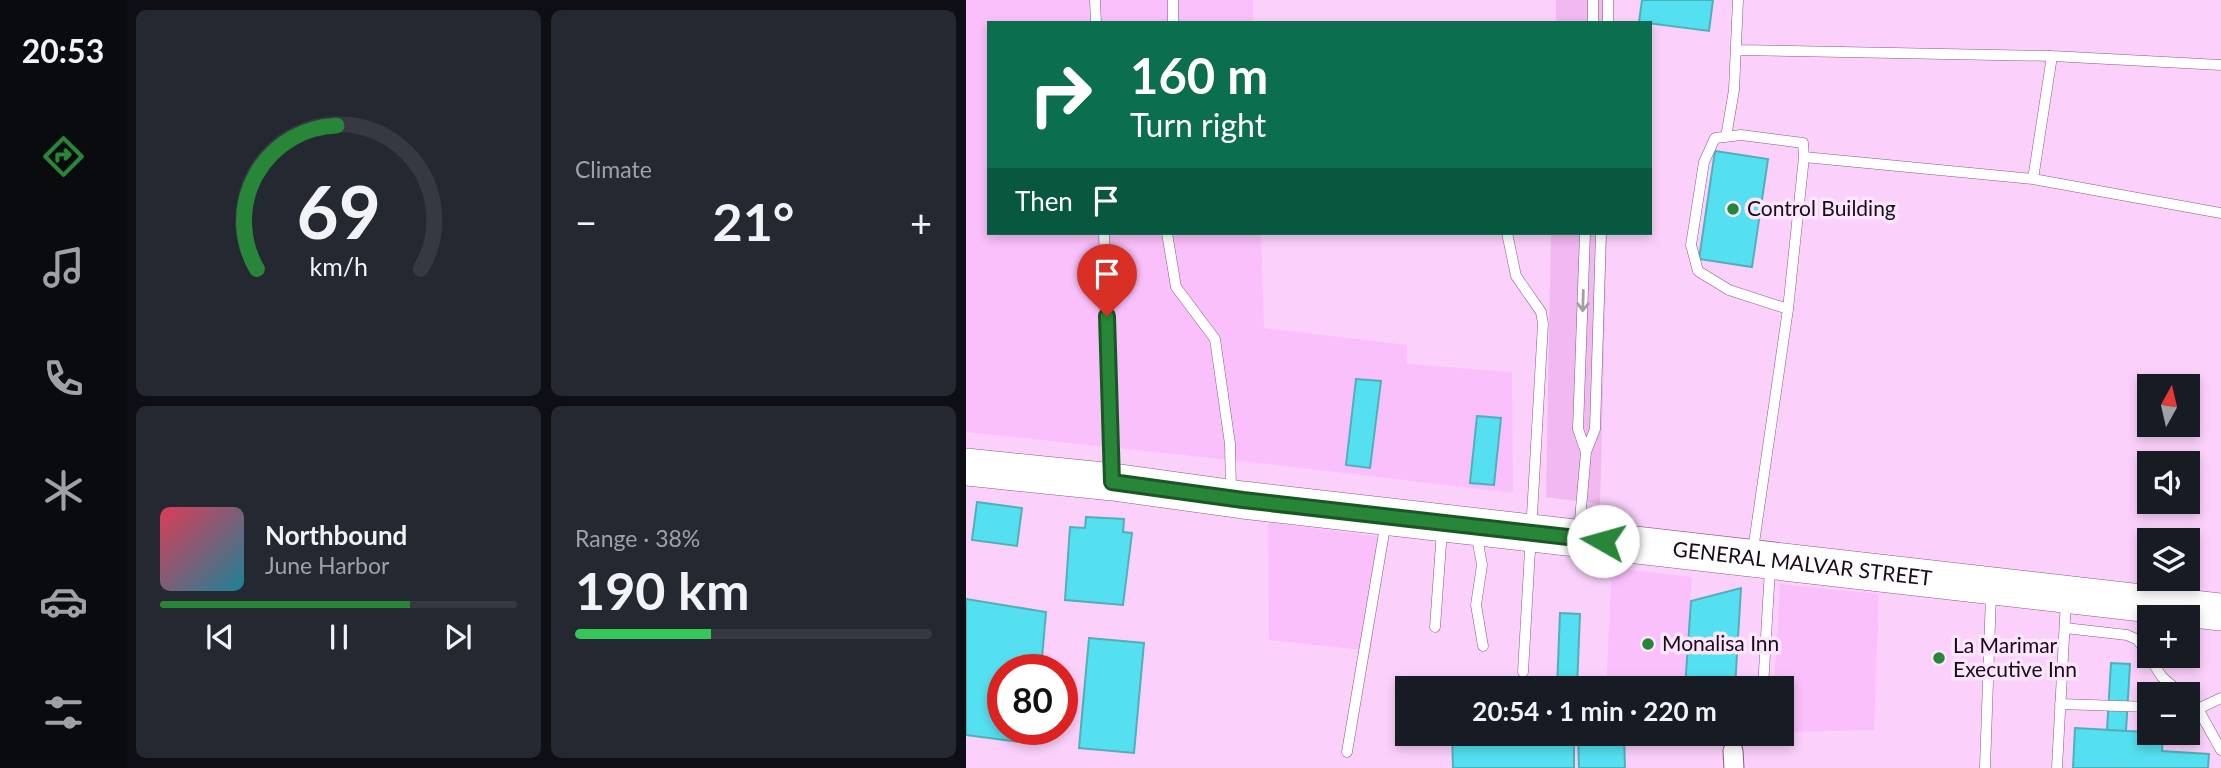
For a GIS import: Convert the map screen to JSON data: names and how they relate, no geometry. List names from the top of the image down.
{
  "streets": {
    "highway": ["GENERAL MALVAR STREET"]
  },
  "places": ["Control Building", "Monalisa Inn", "La Marimar Executive Inn"],
  "north": "top",
  "page": {
    "tabs": "20:53",
    "tile": [
      "Climate",
      ["Range · 38%", "190 km"]
    ],
    "turn": ["160 m", "Turn right"],
    "then": "Then",
    "heat": ["−", "21°", "+"],
    "map_buttons": ["+", "−"],
    "song": ["Northbound", "June Harbor"],
    "limit": "80",
    "trip": "20:54 · 1 min · 220 m",
    "gauge": ["69", "km/h"]
  }
}
